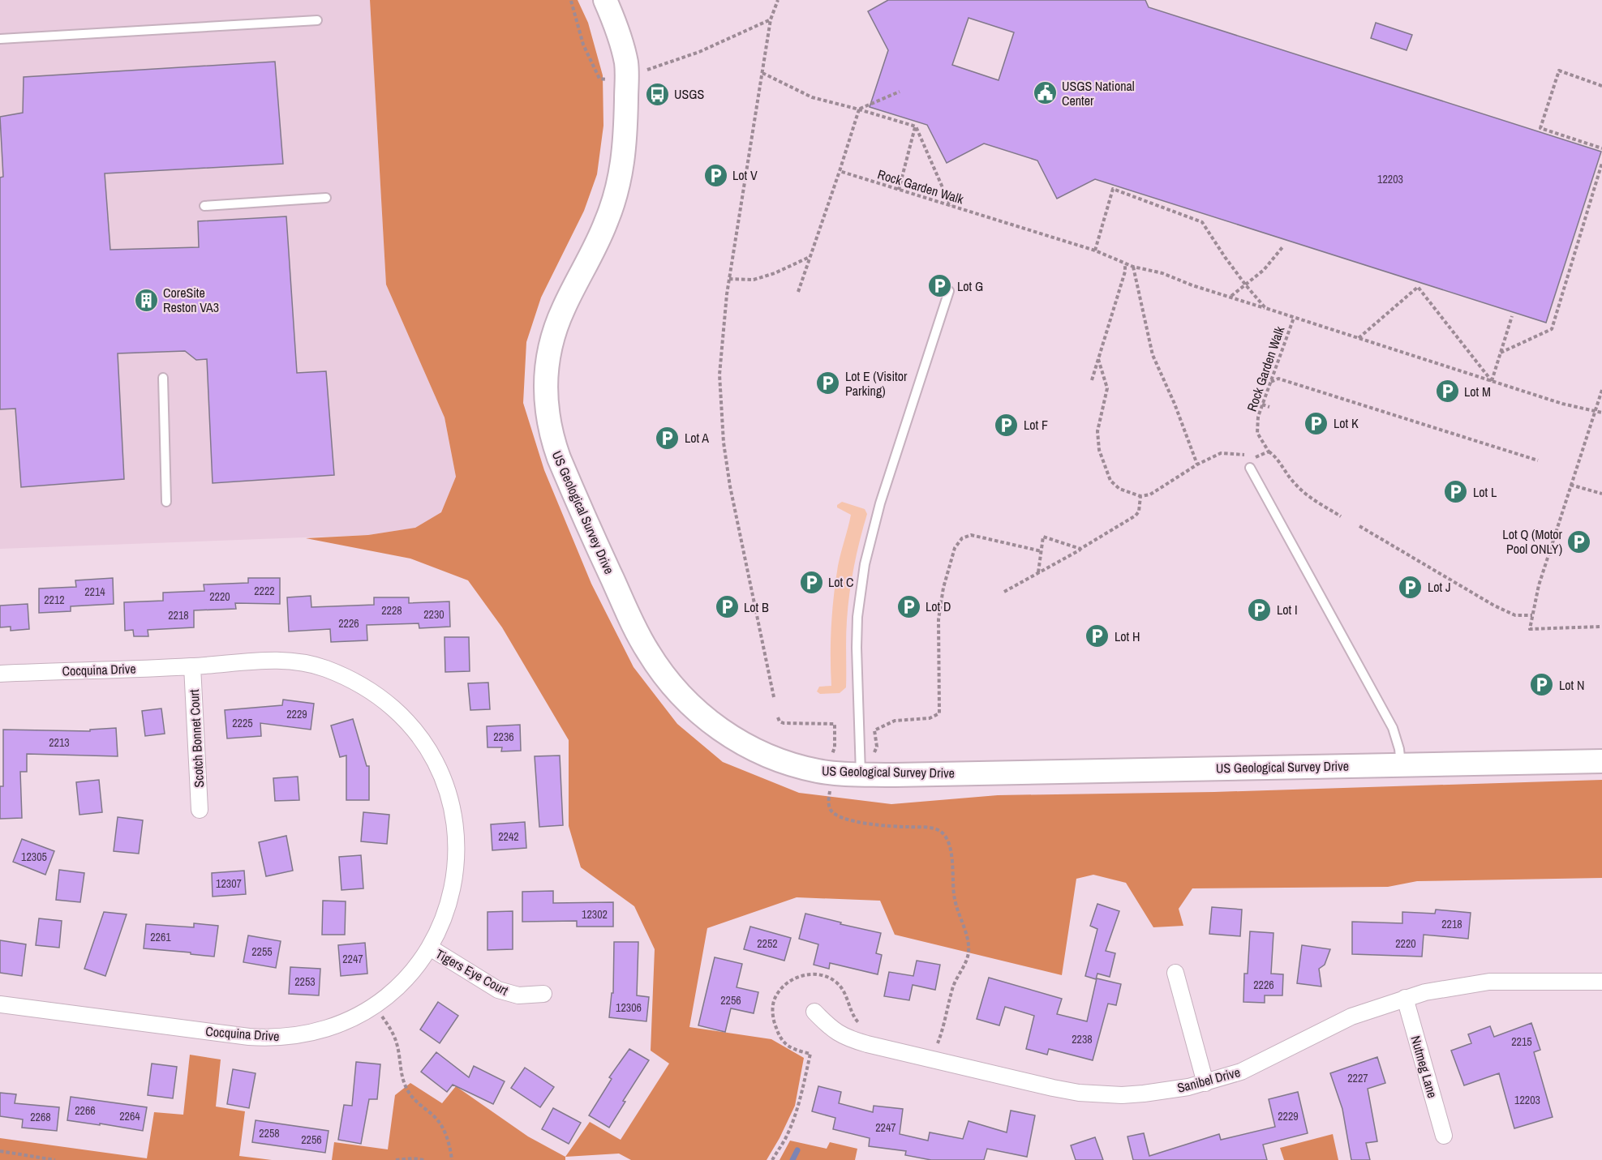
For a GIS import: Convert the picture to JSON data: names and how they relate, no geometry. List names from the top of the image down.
{
  "streets": {
    "street": [
      "US Geological Survey Drive",
      "Cocquina Drive",
      "Scotch Bonnet Court",
      "Tigers Eye Court",
      "Nutmeg Lane",
      "Sanibel Drive"
    ],
    "path": ["Rock Garden Walk"]
  },
  "crossings": [
    ["Cocquina Drive", "Scotch Bonnet Court"],
    ["Cocquina Drive", "Tigers Eye Court"],
    ["Nutmeg Lane", "Sanibel Drive"]
  ],
  "places": {
    "public building": ["USGS National Center"],
    "bus stop": ["USGS"],
    "parking": [
      "Lot V",
      "Lot G",
      "Lot E (Visitor Parking)",
      "Lot M",
      "Lot K",
      "Lot F",
      "Lot A",
      "Lot L",
      "Lot Q (Motor Pool ONLY)",
      "Lot C",
      "Lot J",
      "Lot D",
      "Lot B",
      "Lot I",
      "Lot H",
      "Lot N"
    ],
    "building": ["CoreSite Reston VA3"]
  },
  "house_numbers": [
    "12203",
    "2222",
    "2214",
    "2220",
    "2212",
    "2228",
    "2230",
    "2218",
    "2226",
    "2229",
    "2225",
    "2236",
    "2213",
    "2242",
    "12305",
    "12307",
    "12302",
    "2218",
    "2261",
    "2252",
    "2220",
    "2255",
    "2247",
    "2253",
    "2226",
    "2256",
    "12306",
    "2238",
    "2215",
    "2227",
    "12203",
    "2266",
    "2264",
    "2229",
    "2268",
    "2247",
    "2258",
    "2256"
  ]
}
